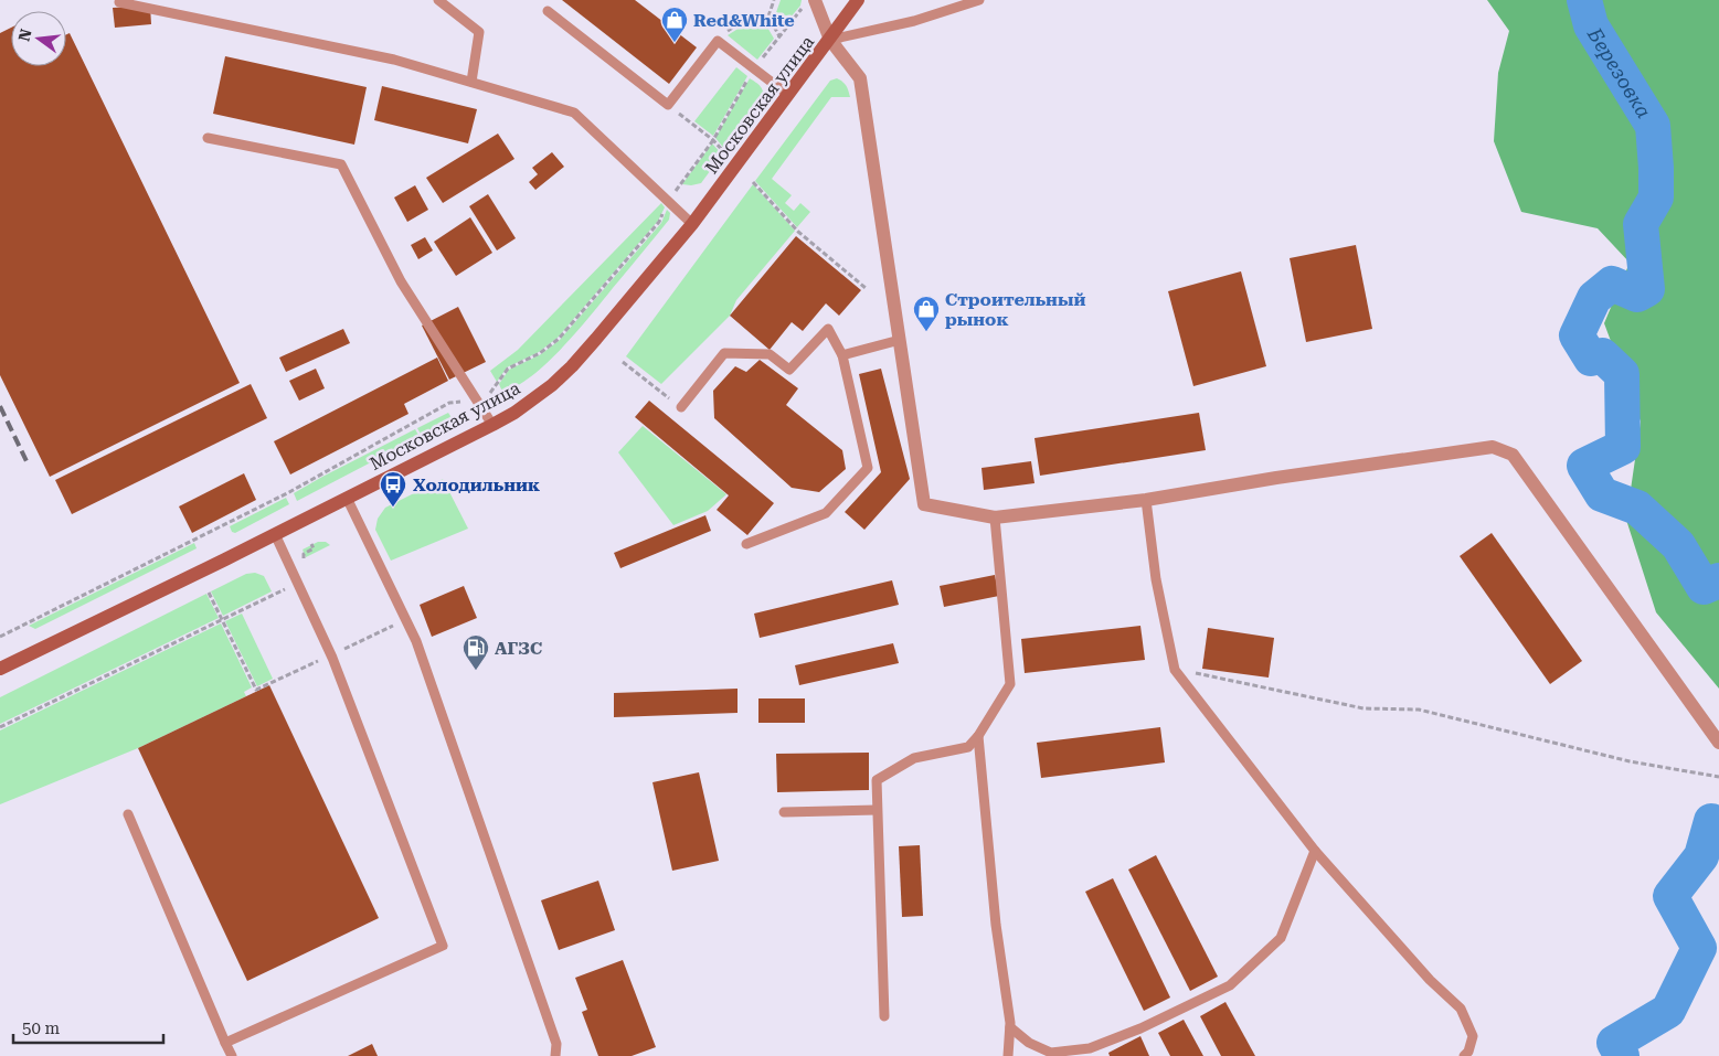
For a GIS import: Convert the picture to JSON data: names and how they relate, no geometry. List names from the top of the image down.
{
  "streets": {
    "main road": ["Московская улица"]
  },
  "water": ["Березовка"],
  "places": {
    "shop": ["Red&White", "Строительный рынок"],
    "bus stop": ["Холодильник"],
    "fuel station": ["АГЗС"]
  },
  "scale_bar": "50 m",
  "north": "left"
}
